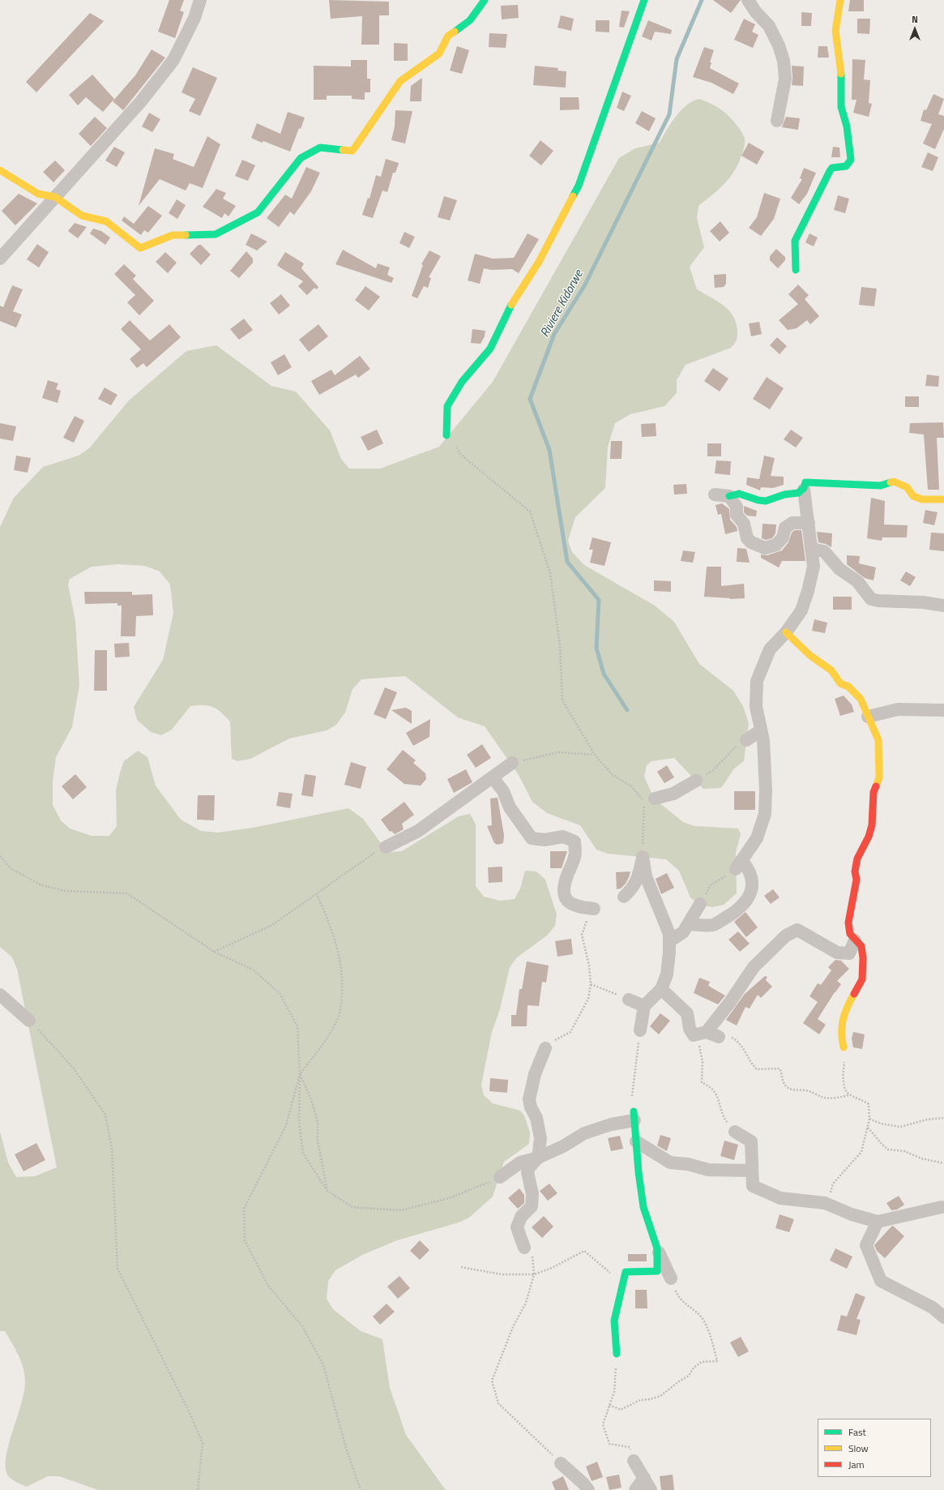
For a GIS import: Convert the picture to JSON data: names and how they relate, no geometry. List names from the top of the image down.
{
  "water": ["Riviere Kidorwe"],
  "legend": ["Fast", "Slow", "Jam"],
  "north": "top"
}
